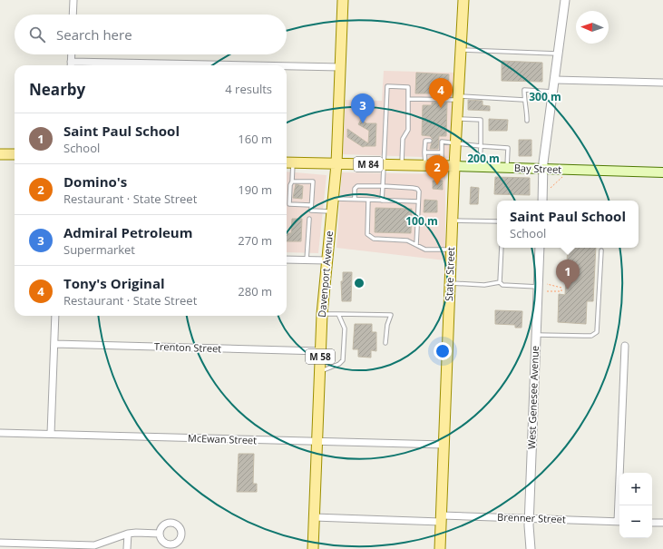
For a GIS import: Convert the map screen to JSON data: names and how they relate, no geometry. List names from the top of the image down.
{
  "streets": {
    "main road": [
      "M 84",
      "Bay Street",
      "Davenport Avenue",
      "State Street",
      "M 58"
    ],
    "street": [
      "Trenton Street",
      "West Genesee Avenue",
      "McEwan Street",
      "Brenner Street"
    ]
  },
  "crossings": [
    ["Bay Street", "Davenport Avenue"],
    ["Bay Street", "State Street"],
    ["Davenport Avenue", "Trenton Street"],
    ["Davenport Avenue", "McEwan Street"],
    ["Davenport Avenue", "Brenner Street"],
    ["State Street", "McEwan Street"],
    ["State Street", "Brenner Street"],
    ["West Genesee Avenue", "Brenner Street"]
  ],
  "north": "left",
  "page": {
    "search": "Search here",
    "heading": ["Nearby", "4 results"],
    "pins": [
      "4",
      "3",
      "2",
      "1"
    ],
    "list": [
      {
        "mark": "1",
        "name": "Saint Paul School",
        "note": "School",
        "value": "160 m"
      },
      {
        "mark": "2",
        "name": "Domino's",
        "note": "Restaurant · State Street",
        "value": "190 m"
      },
      {
        "mark": "3",
        "name": "Admiral Petroleum",
        "note": "Supermarket",
        "value": "270 m"
      },
      {
        "mark": "4",
        "name": "Tony's Original",
        "note": "Restaurant · State Street",
        "value": "280 m"
      }
    ],
    "popup": ["Saint Paul School", "School"],
    "map_buttons": ["+", "−"]
  },
  "rings": ["300 m", "200 m", "100 m"]
}
